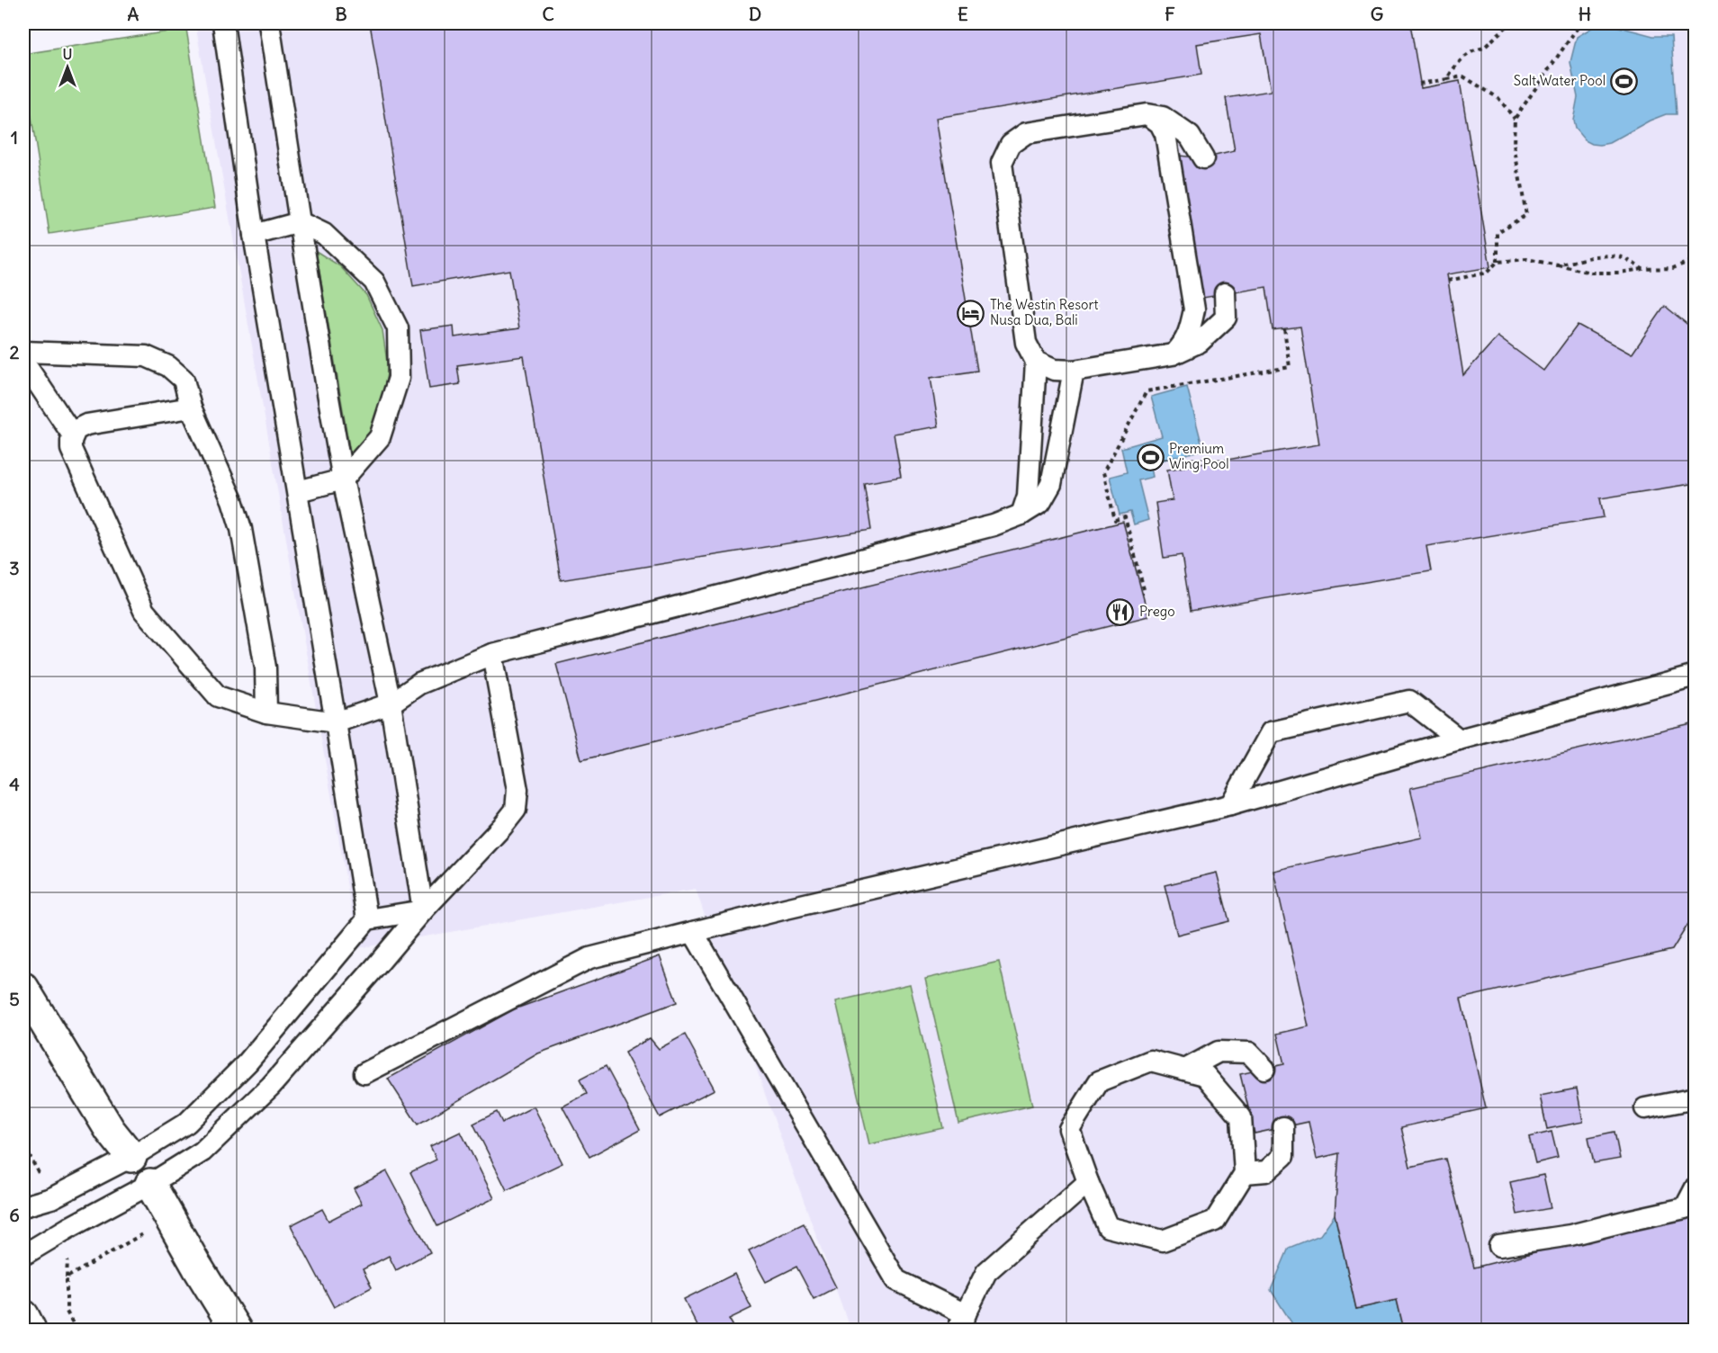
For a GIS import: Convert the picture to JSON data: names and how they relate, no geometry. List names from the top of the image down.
{
  "places": {
    "sports": ["Salt Water Pool", "Premium Wing Pool"],
    "hotel": ["The Westin Resort Nusa Dua, Bali"],
    "restaurant": ["Prego"]
  },
  "north": "top",
  "grid": {
    "columns": [
      "A",
      "B",
      "C",
      "D",
      "E",
      "F",
      "G",
      "H"
    ],
    "rows": [
      "1",
      "2",
      "3",
      "4",
      "5",
      "6"
    ]
  }
}
